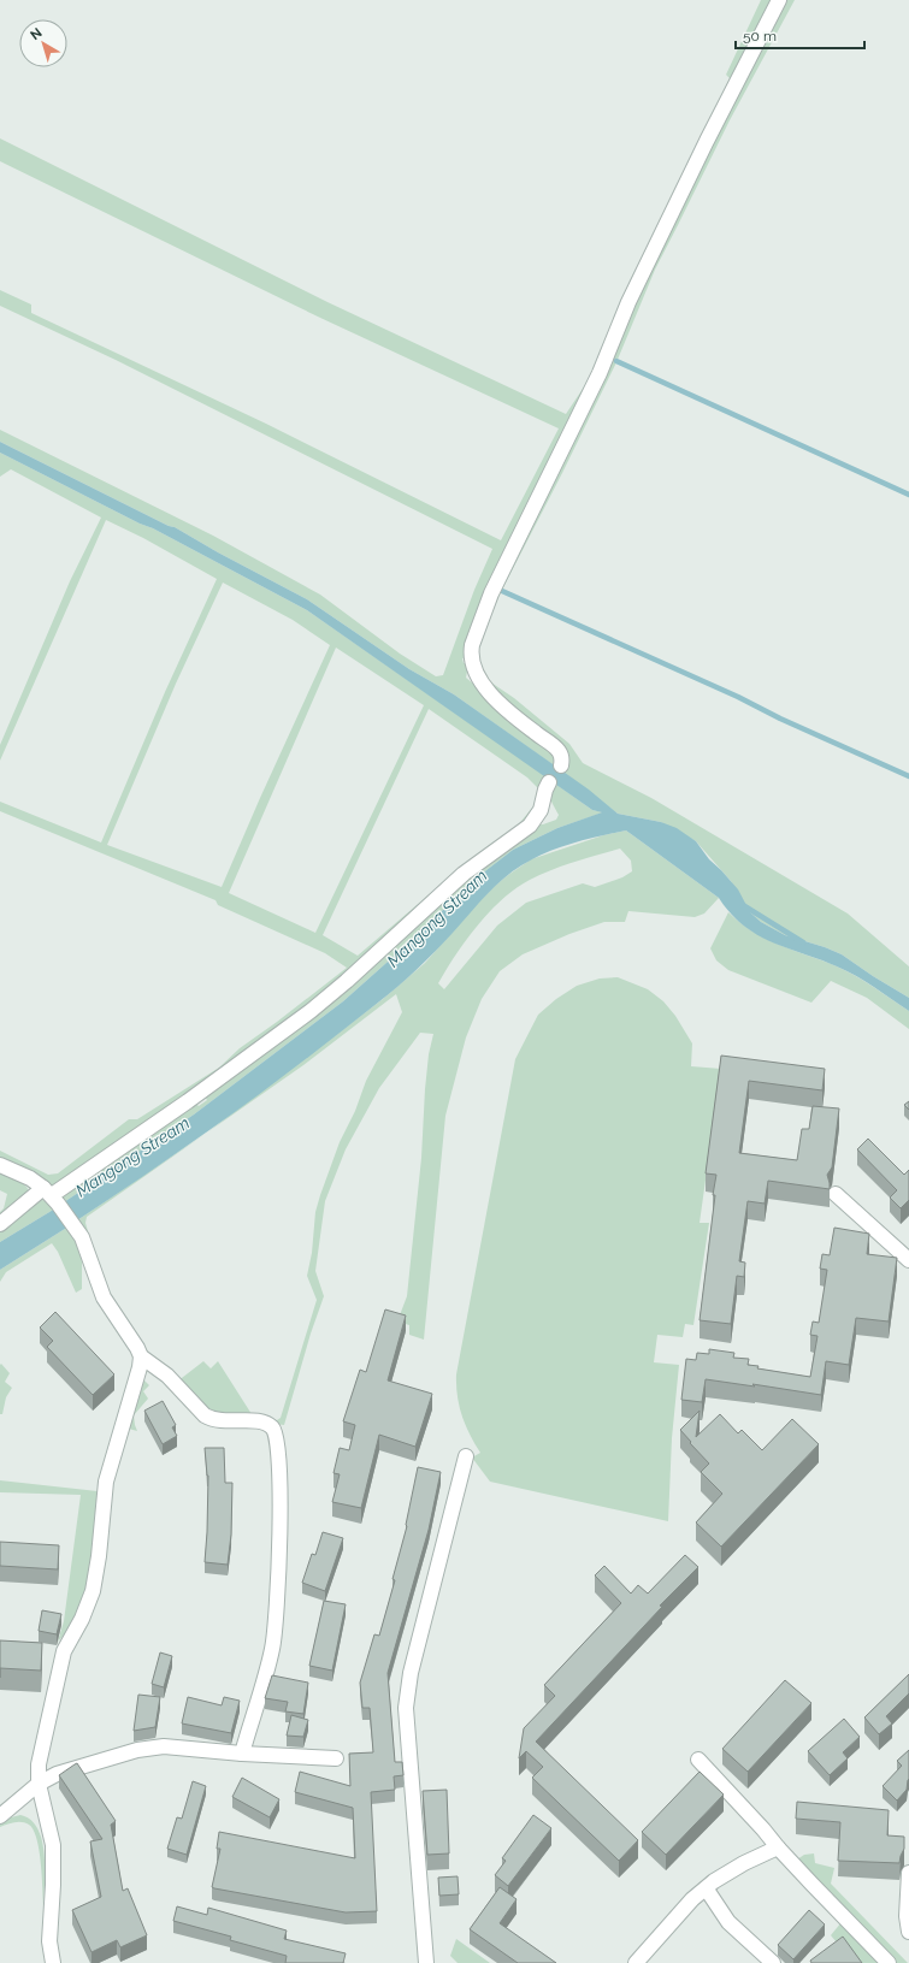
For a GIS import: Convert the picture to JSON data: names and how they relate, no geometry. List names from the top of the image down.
{
  "water": ["Mangong Stream"],
  "scale_bar": "50 m",
  "north": "top left"
}
